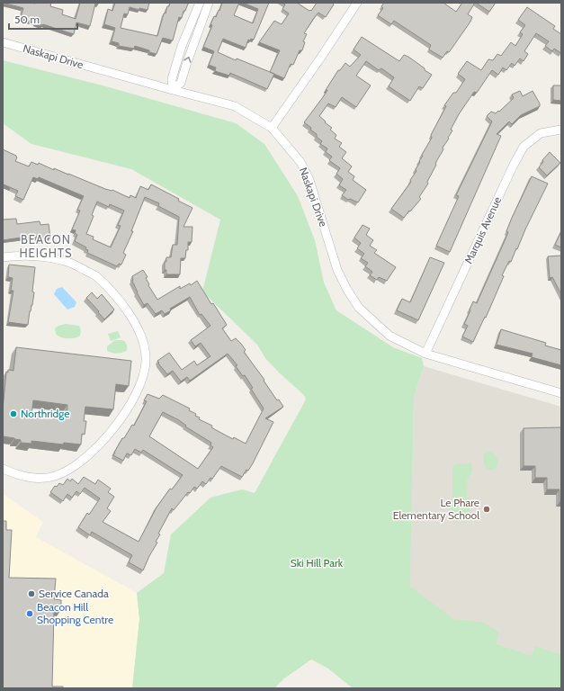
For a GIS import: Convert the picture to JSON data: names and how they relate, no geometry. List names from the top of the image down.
{
  "streets": {
    "street": ["Naskapi Drive", "Marquis Avenue"]
  },
  "crossings": [
    ["Naskapi Drive", "Marquis Avenue"]
  ],
  "districts": ["BEACON HEIGHTS"],
  "parks": ["Ski Hill Park"],
  "places": [
    "Northridge",
    "Le Phare Elementary School",
    "Service Canada",
    "Beacon Hill Shopping Centre"
  ],
  "scale_bar": "50 m"
}
